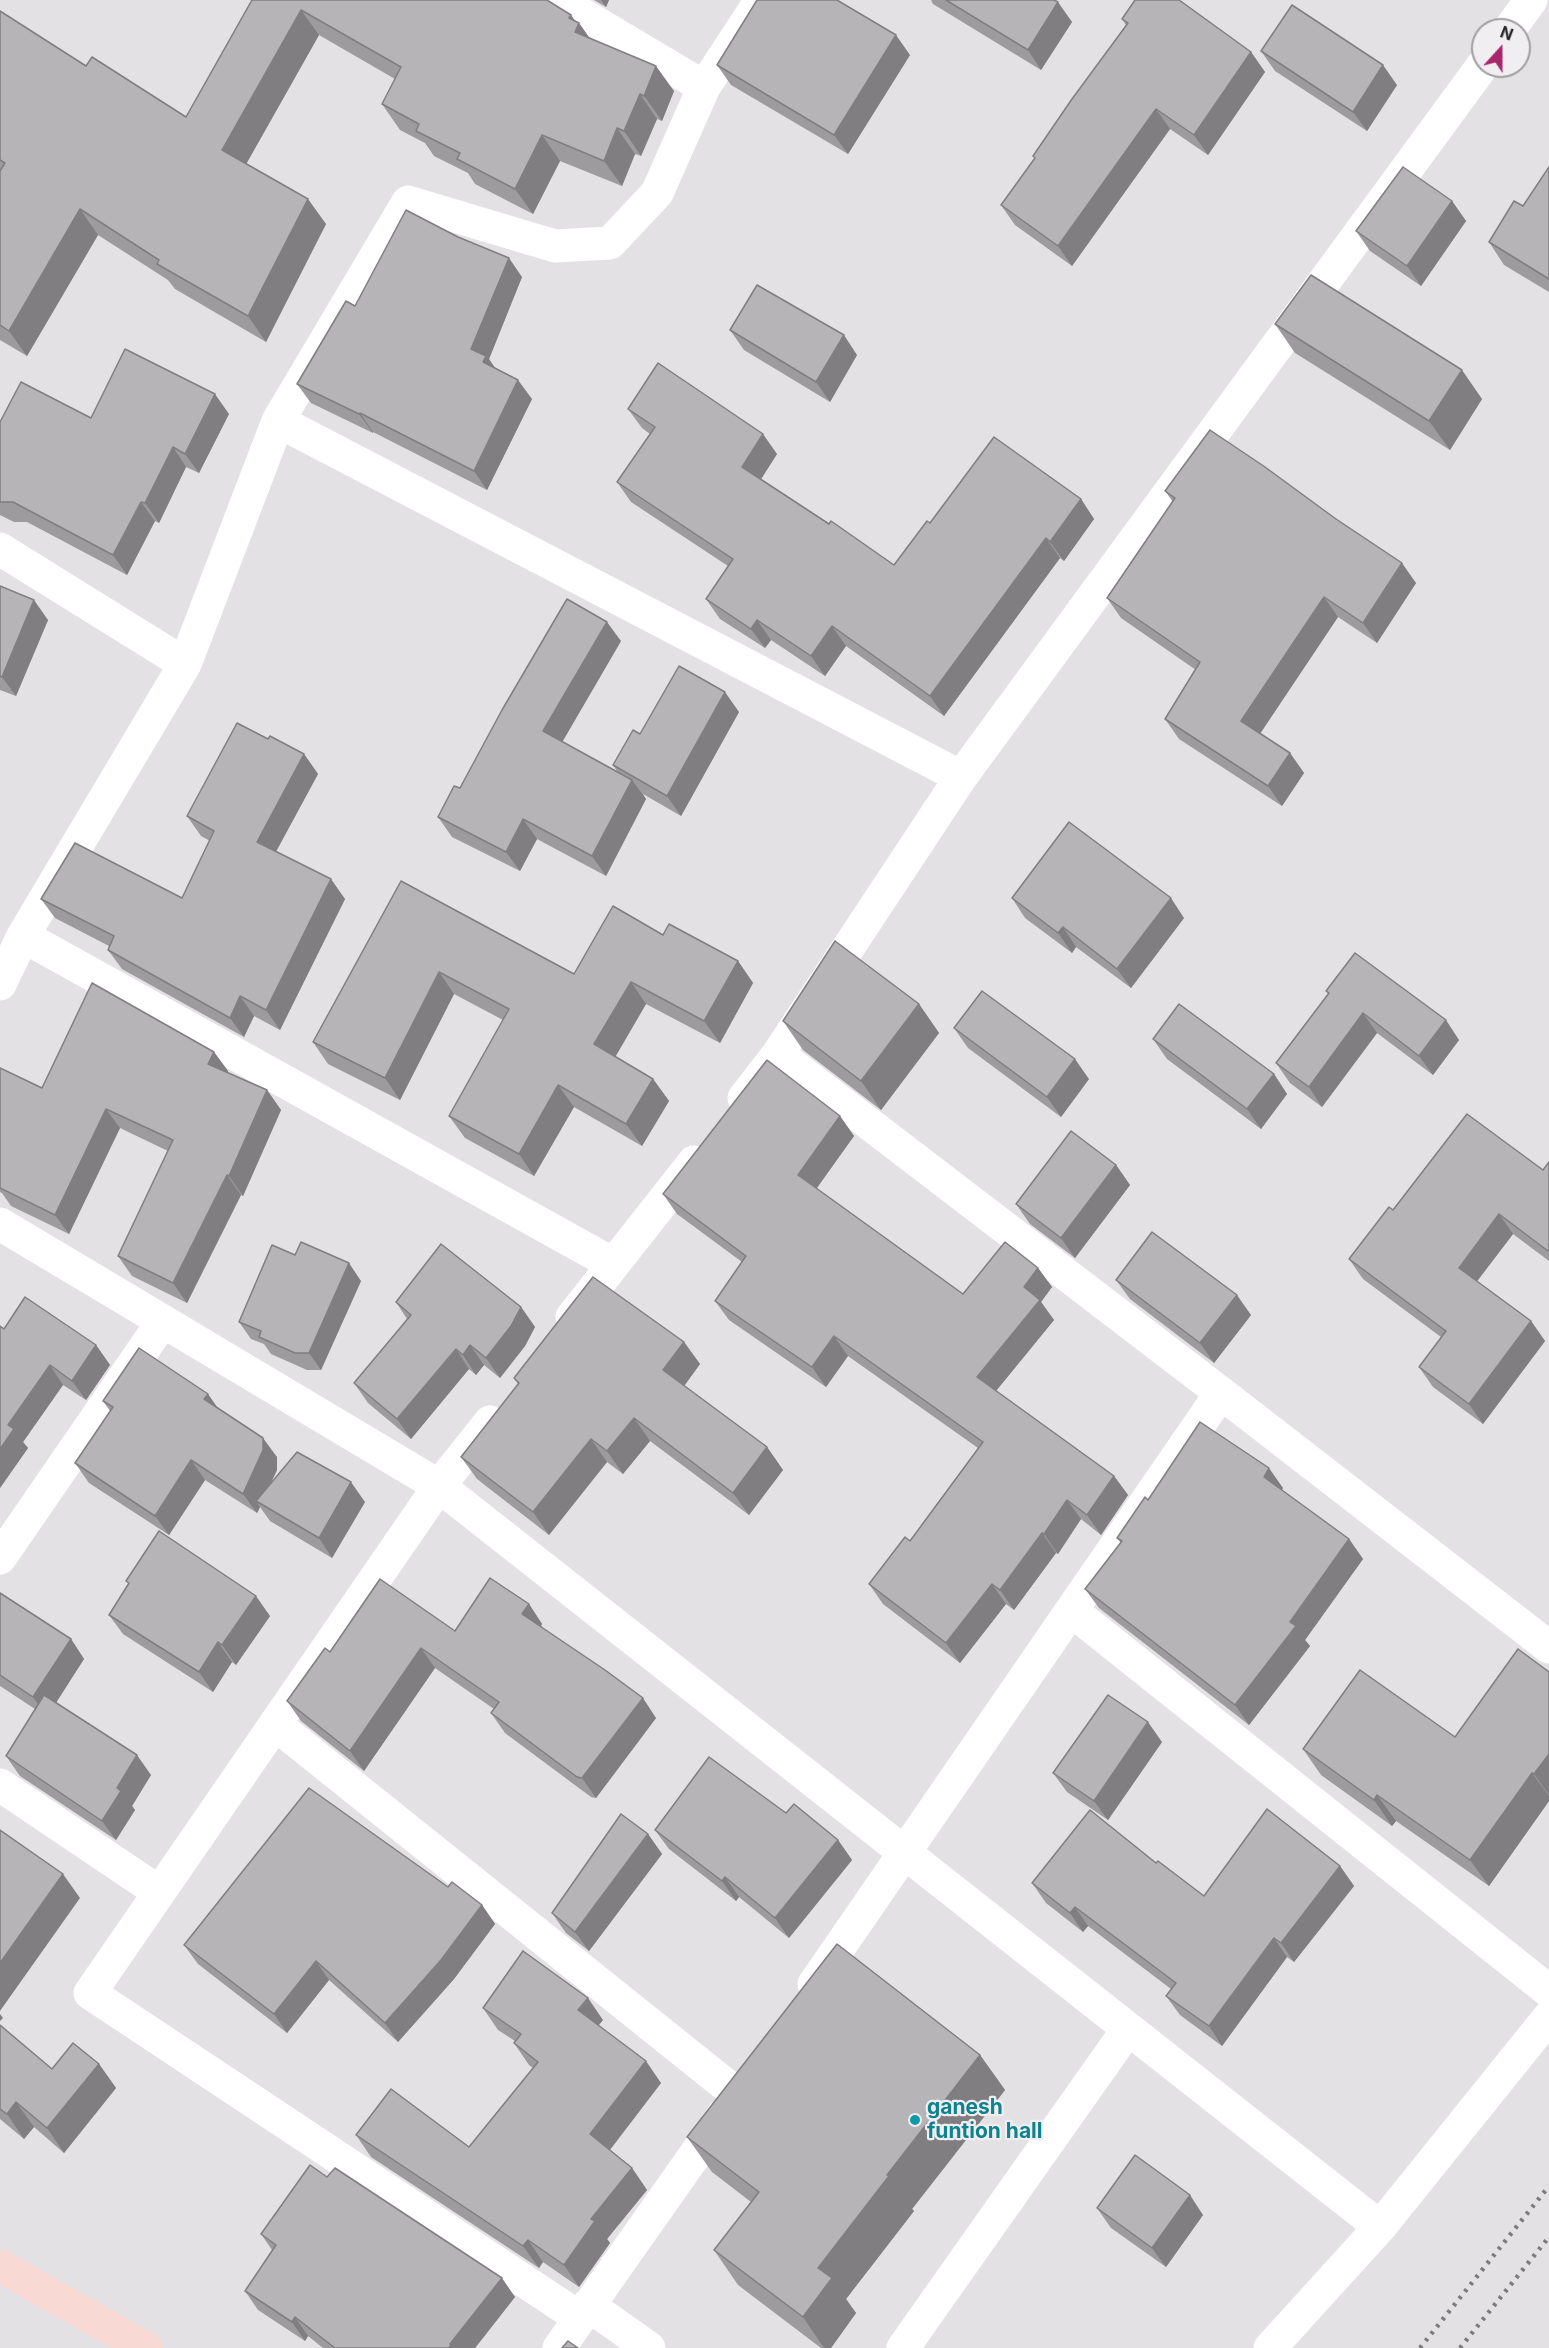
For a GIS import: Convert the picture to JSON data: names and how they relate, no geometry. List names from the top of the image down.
{
  "places": ["ganesh funtion hall"],
  "north": "top"
}
